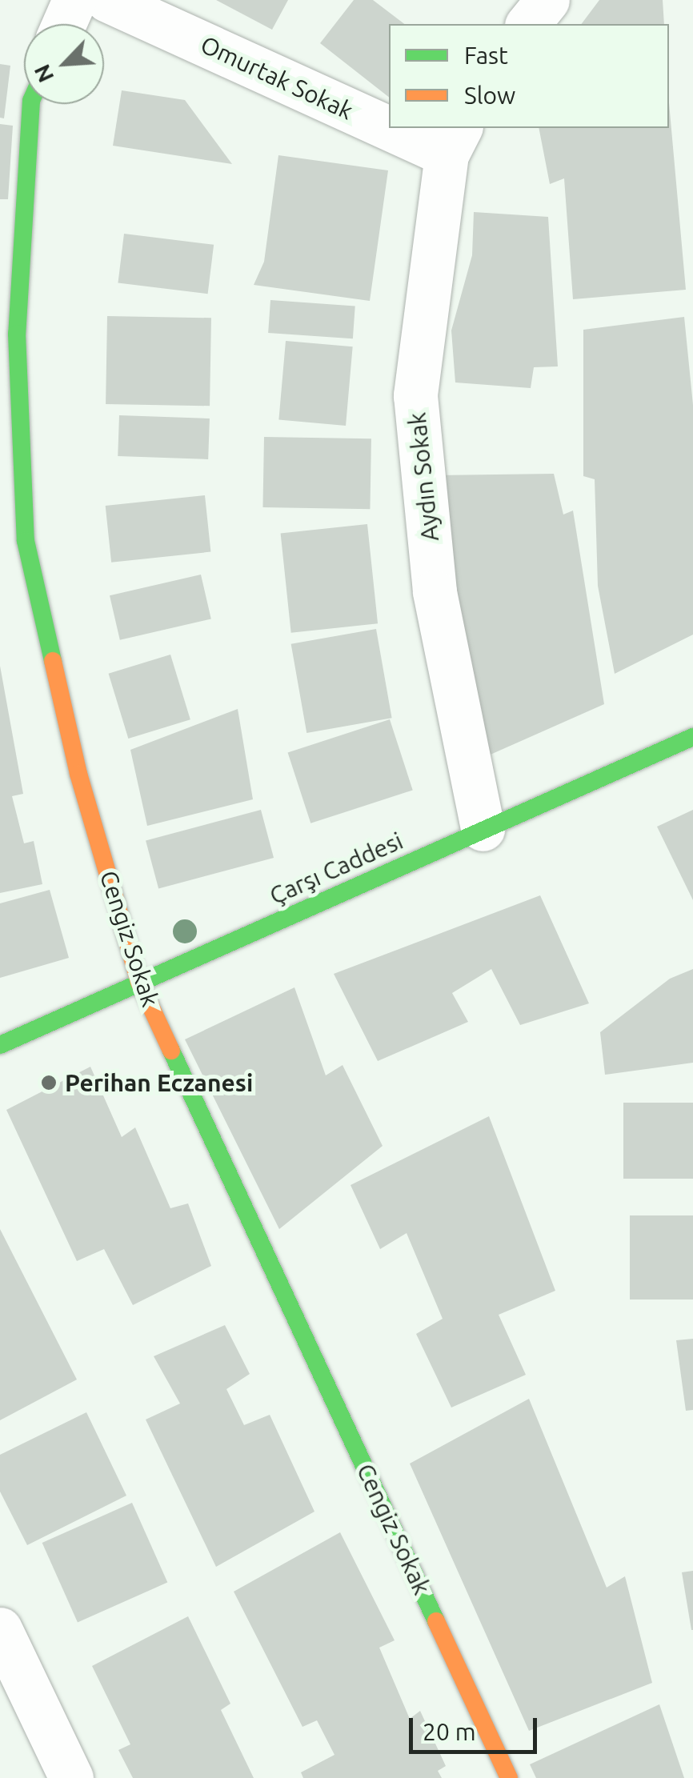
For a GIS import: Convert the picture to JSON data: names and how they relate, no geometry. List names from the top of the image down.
{
  "streets": {
    "street": [
      "Omurtak Sokak",
      "Aydın Sokak",
      "Çarşı Caddesi",
      "Cengiz Sokak"
    ]
  },
  "crossings": [
    ["Omurtak Sokak", "Aydın Sokak"],
    ["Aydın Sokak", "Çarşı Caddesi"],
    ["Çarşı Caddesi", "Cengiz Sokak"]
  ],
  "places": ["Perihan Eczanesi"],
  "legend": ["Fast", "Slow"],
  "scale_bar": "20 m",
  "north": "bottom left"
}
